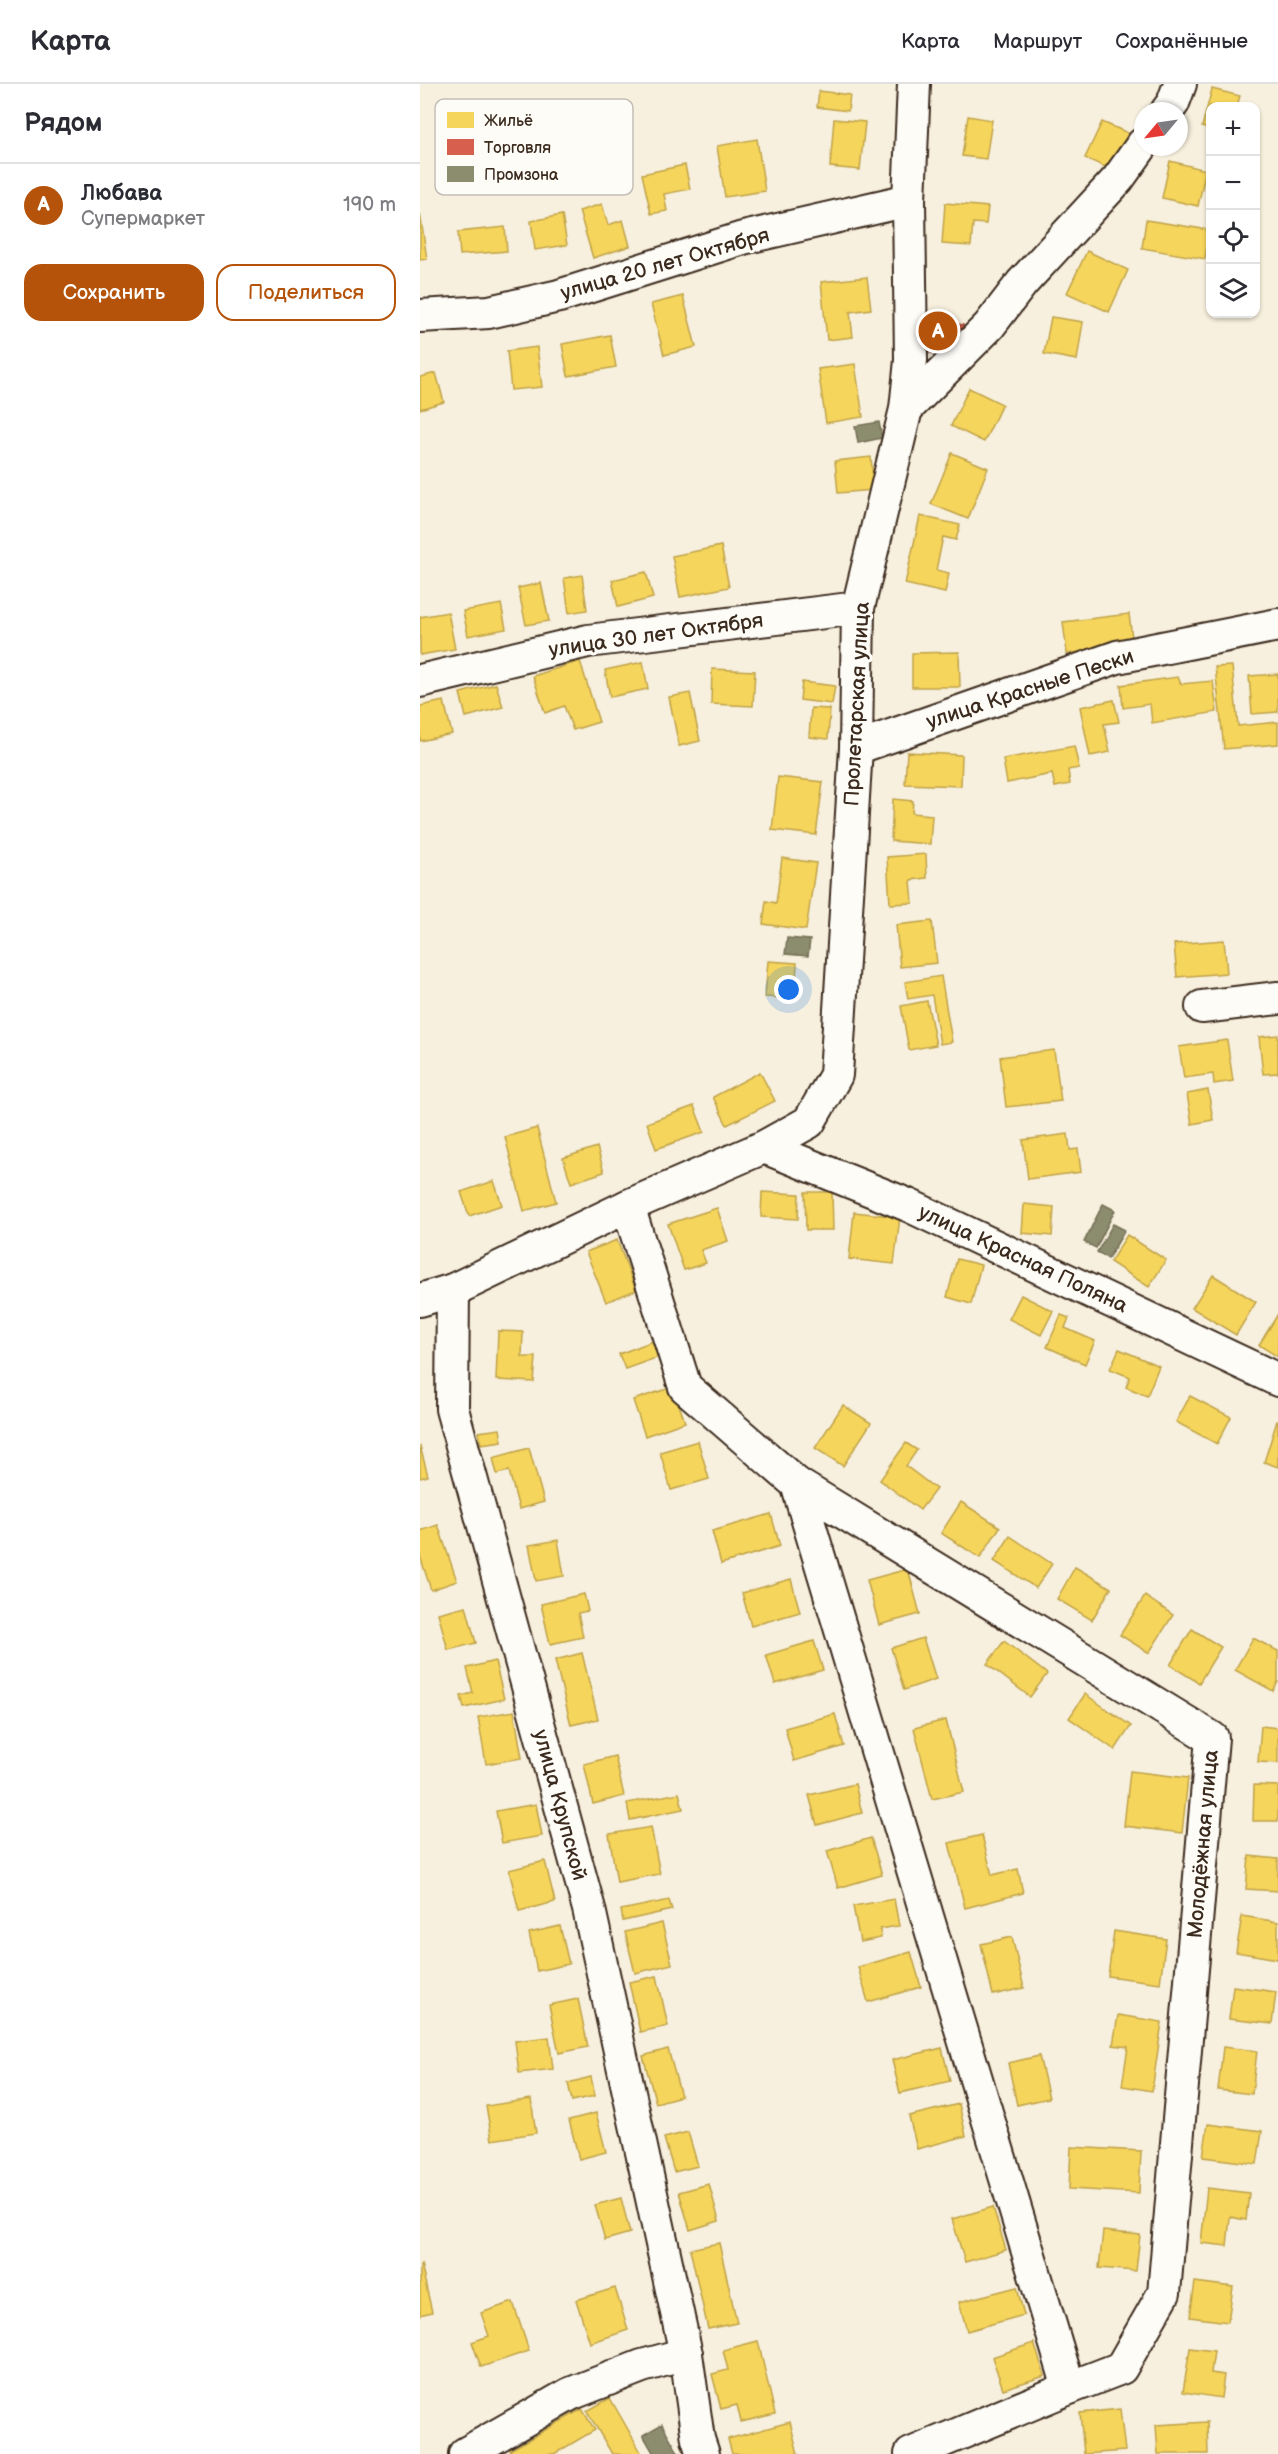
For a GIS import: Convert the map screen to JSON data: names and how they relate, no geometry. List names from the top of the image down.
{
  "streets": {
    "street": [
      "улица 20 лет Октября",
      "улица 30 лет Октября",
      "улица Красные Пески",
      "Пролетарская улица",
      "улица Красная Поляна",
      "улица Крупской",
      "Молодёжная улица"
    ]
  },
  "crossings": [
    ["улица 20 лет Октября", "Пролетарская улица"],
    ["улица 30 лет Октября", "Пролетарская улица"],
    ["улица Красные Пески", "Пролетарская улица"],
    ["Пролетарская улица", "улица Красная Поляна"],
    ["Пролетарская улица", "Молодёжная улица"]
  ],
  "legend": ["Жильё", "Торговля", "Промзона"],
  "north": "bottom left",
  "page": {
    "header": "Карта",
    "nav": ["Карта", "Маршрут", "Сохранённые"],
    "heading": "Рядом",
    "map_buttons": ["+", "−"],
    "list": [
      {
        "mark": "A",
        "name": "Любава",
        "note": "Супермаркет",
        "value": "190 m"
      }
    ],
    "buttons": ["Сохранить", "Поделиться"],
    "pins": "A"
  }
}
